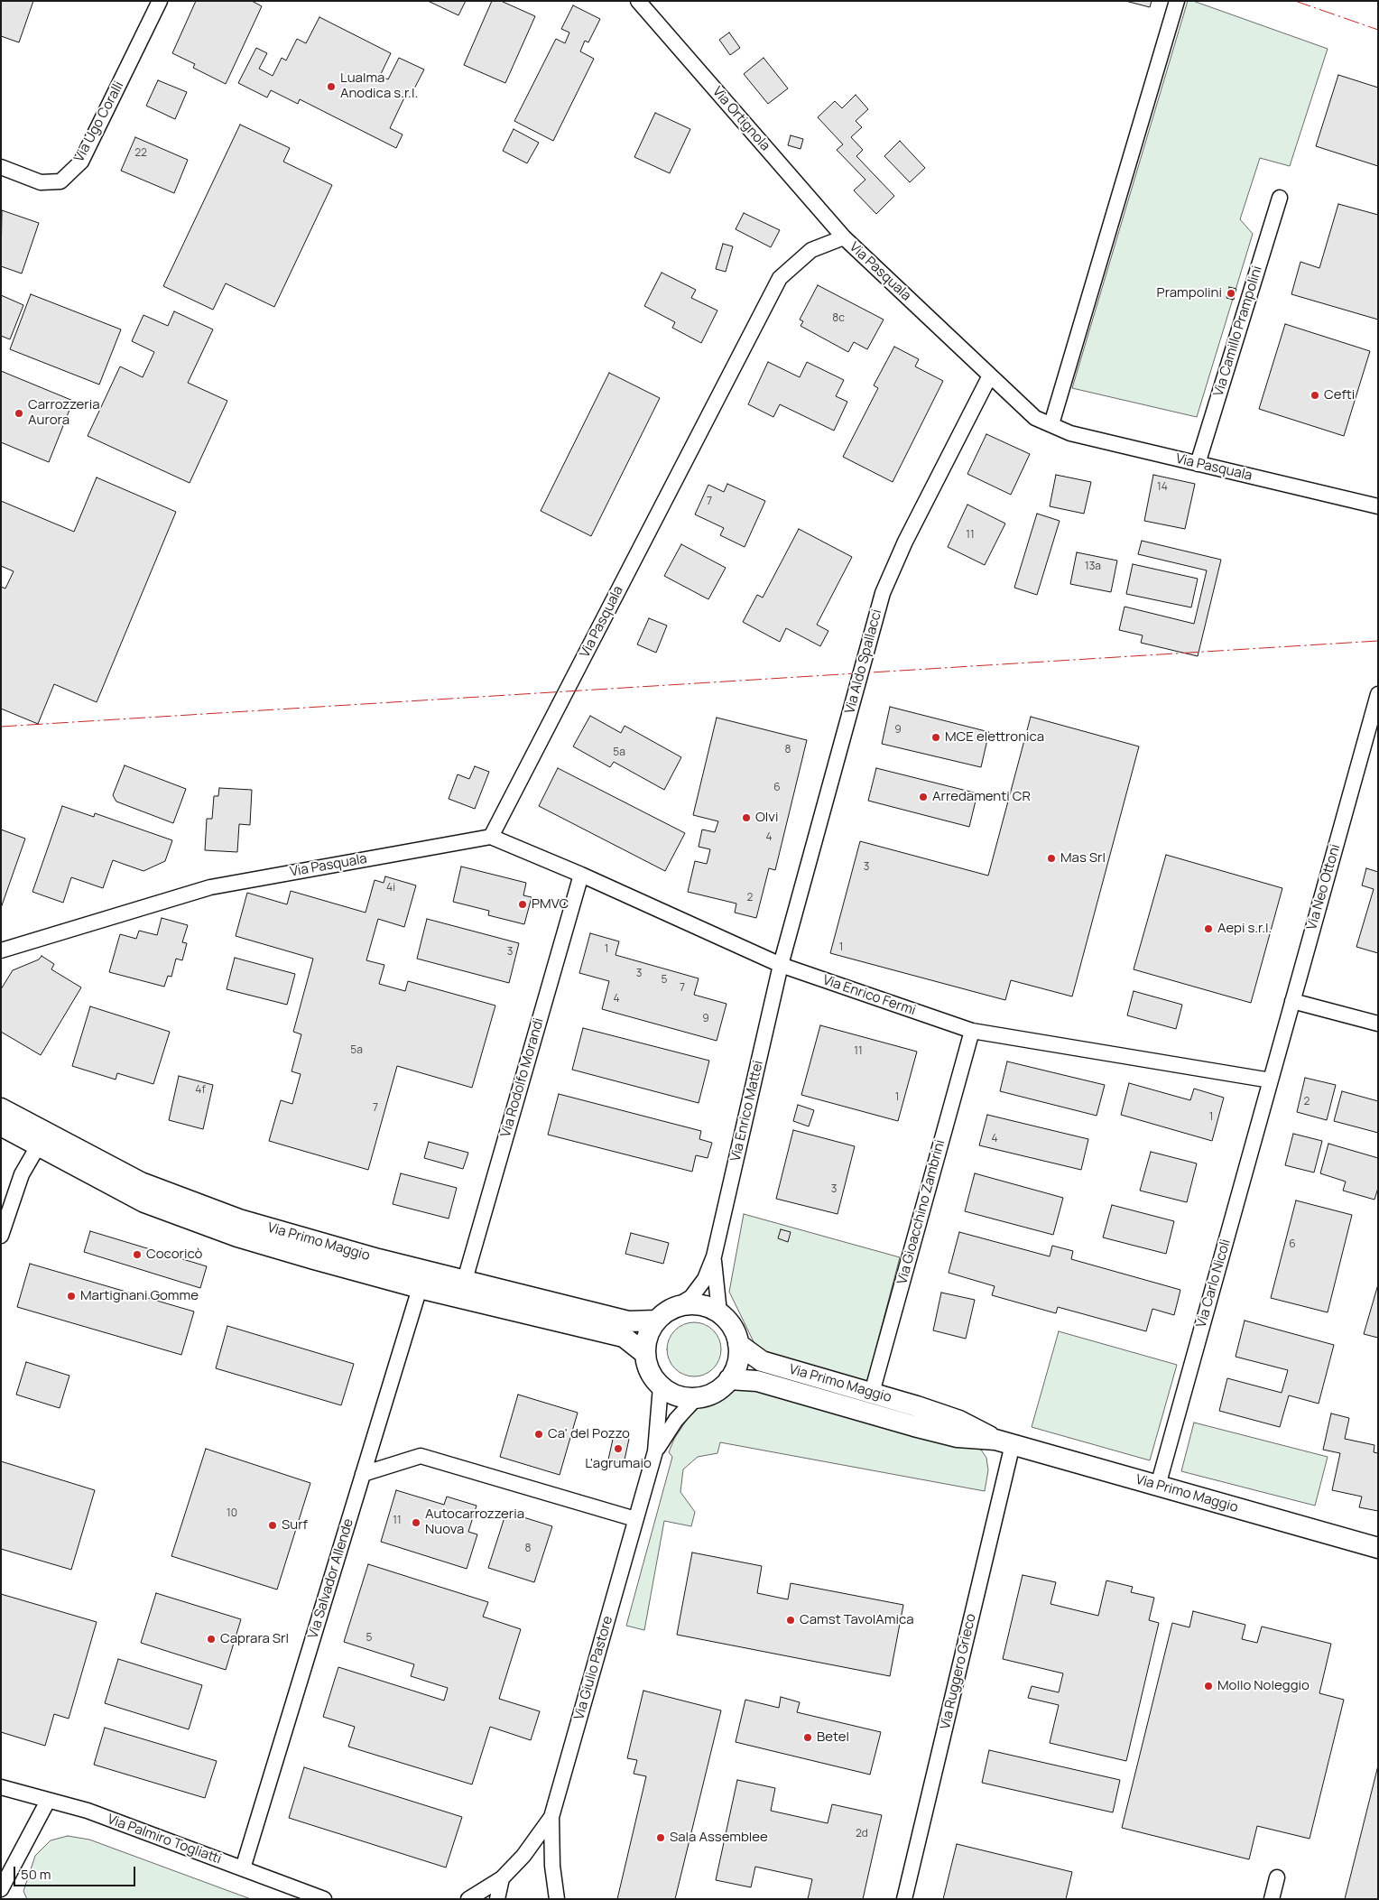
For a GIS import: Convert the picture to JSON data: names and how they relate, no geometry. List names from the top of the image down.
{
  "streets": {
    "street": [
      "Via Ortignola",
      "Via Ugo Coralli",
      "Via Pasquala",
      "Via Camillo Prampolini",
      "Via Aldo Spallacci",
      "Via Neo Ottoni",
      "Via Enrico Fermi",
      "Via Rodolfo Morandi",
      "Via Enrico Mattei",
      "Via Gioacchino Zambrini",
      "Via Primo Maggio",
      "Via Carlo Nicoli",
      "Via Salvador Allende",
      "Via Giulio Pastore",
      "Via Ruggero Grieco",
      "Via Palmiro Togliatti"
    ]
  },
  "crossings": [
    ["Via Ortignola", "Via Pasquala"],
    ["Via Pasquala", "Via Camillo Prampolini"],
    ["Via Pasquala", "Via Aldo Spallacci"],
    ["Via Pasquala", "Via Enrico Fermi"],
    ["Via Aldo Spallacci", "Via Enrico Fermi"],
    ["Via Aldo Spallacci", "Via Enrico Mattei"],
    ["Via Neo Ottoni", "Via Enrico Fermi"],
    ["Via Neo Ottoni", "Via Carlo Nicoli"],
    ["Via Enrico Fermi", "Via Rodolfo Morandi"],
    ["Via Enrico Fermi", "Via Enrico Mattei"],
    ["Via Enrico Fermi", "Via Gioacchino Zambrini"],
    ["Via Enrico Fermi", "Via Carlo Nicoli"],
    ["Via Rodolfo Morandi", "Via Primo Maggio"],
    ["Via Enrico Mattei", "Via Primo Maggio"],
    ["Via Enrico Mattei", "Via Giulio Pastore"],
    ["Via Gioacchino Zambrini", "Via Primo Maggio"],
    ["Via Primo Maggio", "Via Carlo Nicoli"],
    ["Via Primo Maggio", "Via Salvador Allende"],
    ["Via Primo Maggio", "Via Giulio Pastore"],
    ["Via Primo Maggio", "Via Ruggero Grieco"],
    ["Via Salvador Allende", "Via Palmiro Togliatti"]
  ],
  "places": [
    "Lualma Anodica s.r.l.",
    "Prampolini",
    "Cefti",
    "Carrozzeria Aurora",
    "MCE elettronica",
    "Arredamenti CR",
    "Olvi",
    "Mas Srl",
    "PMVC",
    "Aepi s.r.l.",
    "Cocoricò",
    "Martignani Gomme",
    "Ca' del Pozzo",
    "L'agrumaio",
    "Autocarrozzeria Nuova",
    "Surf",
    "Camst TavolAmica",
    "Caprara Srl",
    "Mollo Noleggio",
    "Betel",
    "Sala Assemblee"
  ],
  "house_numbers": [
    "22",
    "8c",
    "14",
    "7",
    "11",
    "13a",
    "9",
    "8",
    "5a",
    "6",
    "4",
    "3",
    "4i",
    "2",
    "1",
    "1",
    "3",
    "3",
    "5",
    "7",
    "4",
    "9",
    "5a",
    "11",
    "4f",
    "1",
    "2",
    "7",
    "1",
    "4",
    "3",
    "6",
    "10",
    "11",
    "8",
    "5",
    "2d"
  ],
  "scale_bar": "50 m"
}
